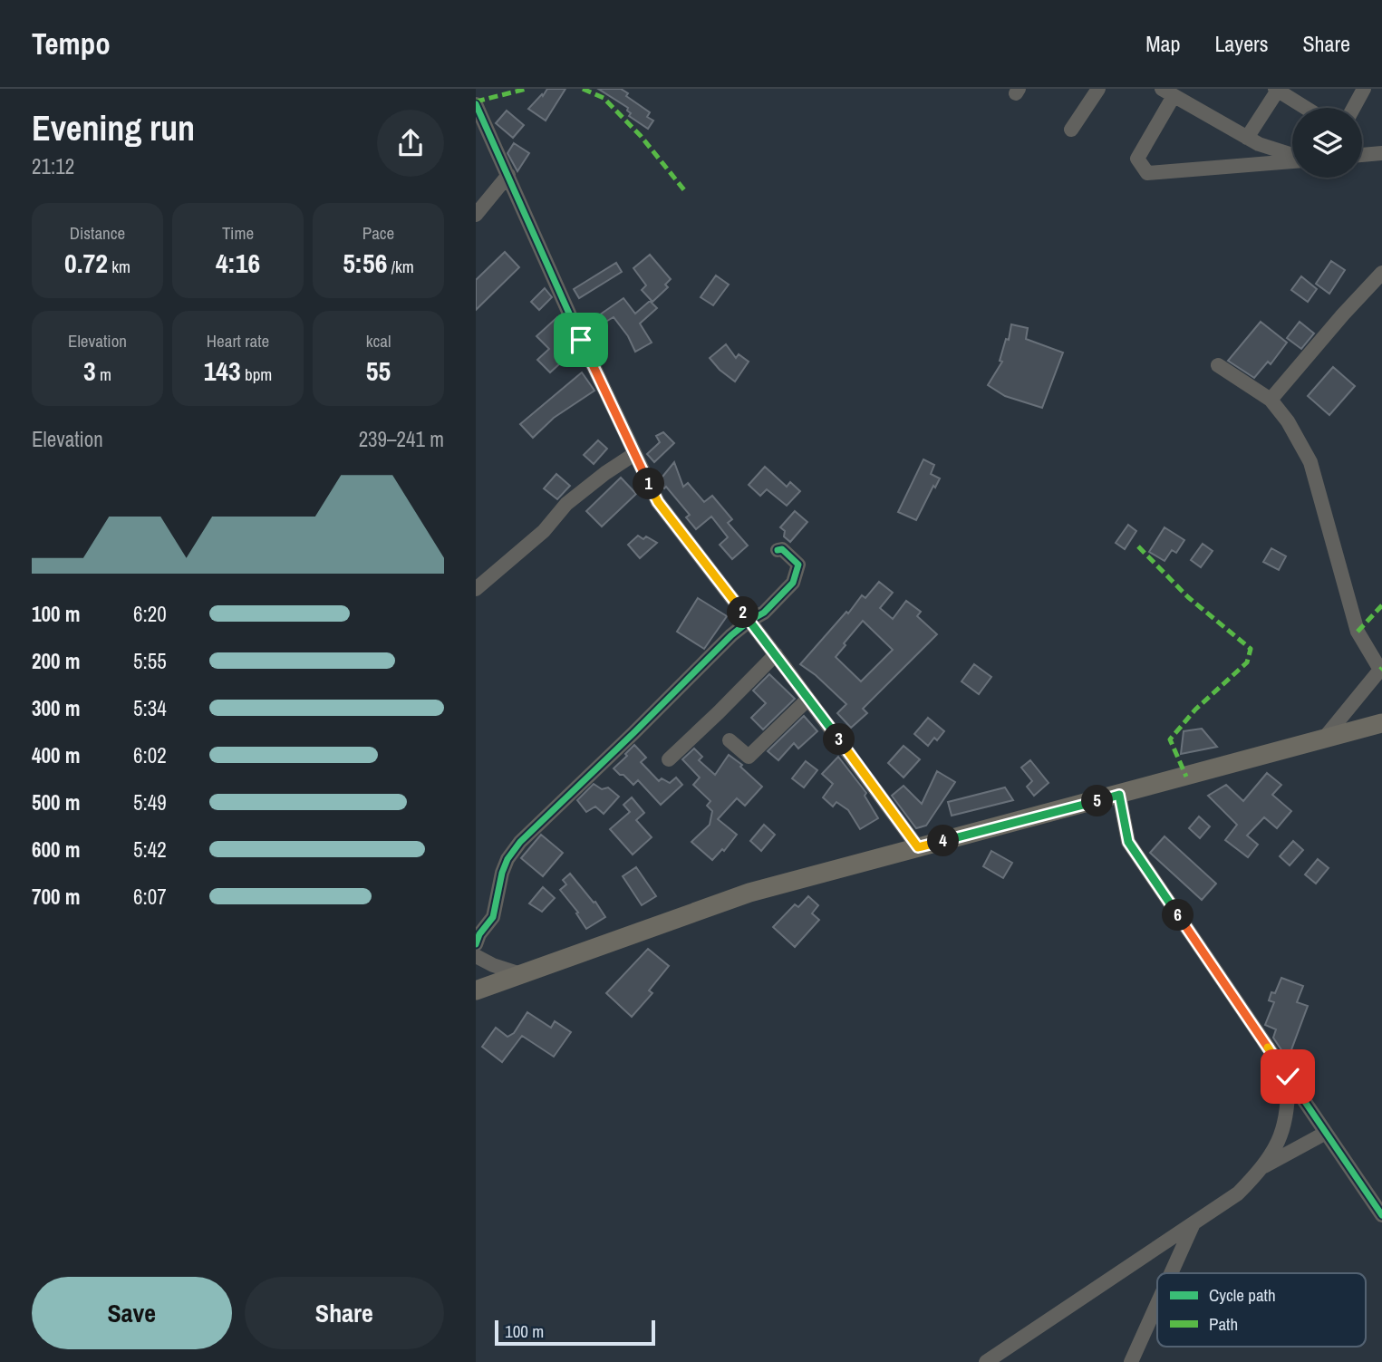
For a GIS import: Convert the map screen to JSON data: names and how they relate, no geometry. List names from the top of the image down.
{
  "legend": ["Cycle path", "Path"],
  "scale_bar": "100 m",
  "page": {
    "header": "Tempo",
    "nav": ["Map", "Layers", "Share"],
    "heading": ["Evening run", "21:12"],
    "stats": [
      ["Distance", "0.72 km"],
      ["Time", "4:16"],
      ["Pace", "5:56 /km"],
      ["Elevation", "3 m"],
      ["Heart rate", "143 bpm"],
      ["kcal", "55"]
    ],
    "chart": ["Elevation", "239–241 m"],
    "pins": [
      "1",
      "2",
      "3",
      "5",
      "4",
      "6"
    ],
    "list": [
      {
        "name": "100 m",
        "note": "6:20"
      },
      {
        "name": "200 m",
        "note": "5:55"
      },
      {
        "name": "300 m",
        "note": "5:34"
      },
      {
        "name": "400 m",
        "note": "6:02"
      },
      {
        "name": "500 m",
        "note": "5:49"
      },
      {
        "name": "600 m",
        "note": "5:42"
      },
      {
        "name": "700 m",
        "note": "6:07"
      }
    ],
    "buttons": ["Save", "Share"],
    "scale": "100 m"
  }
}
